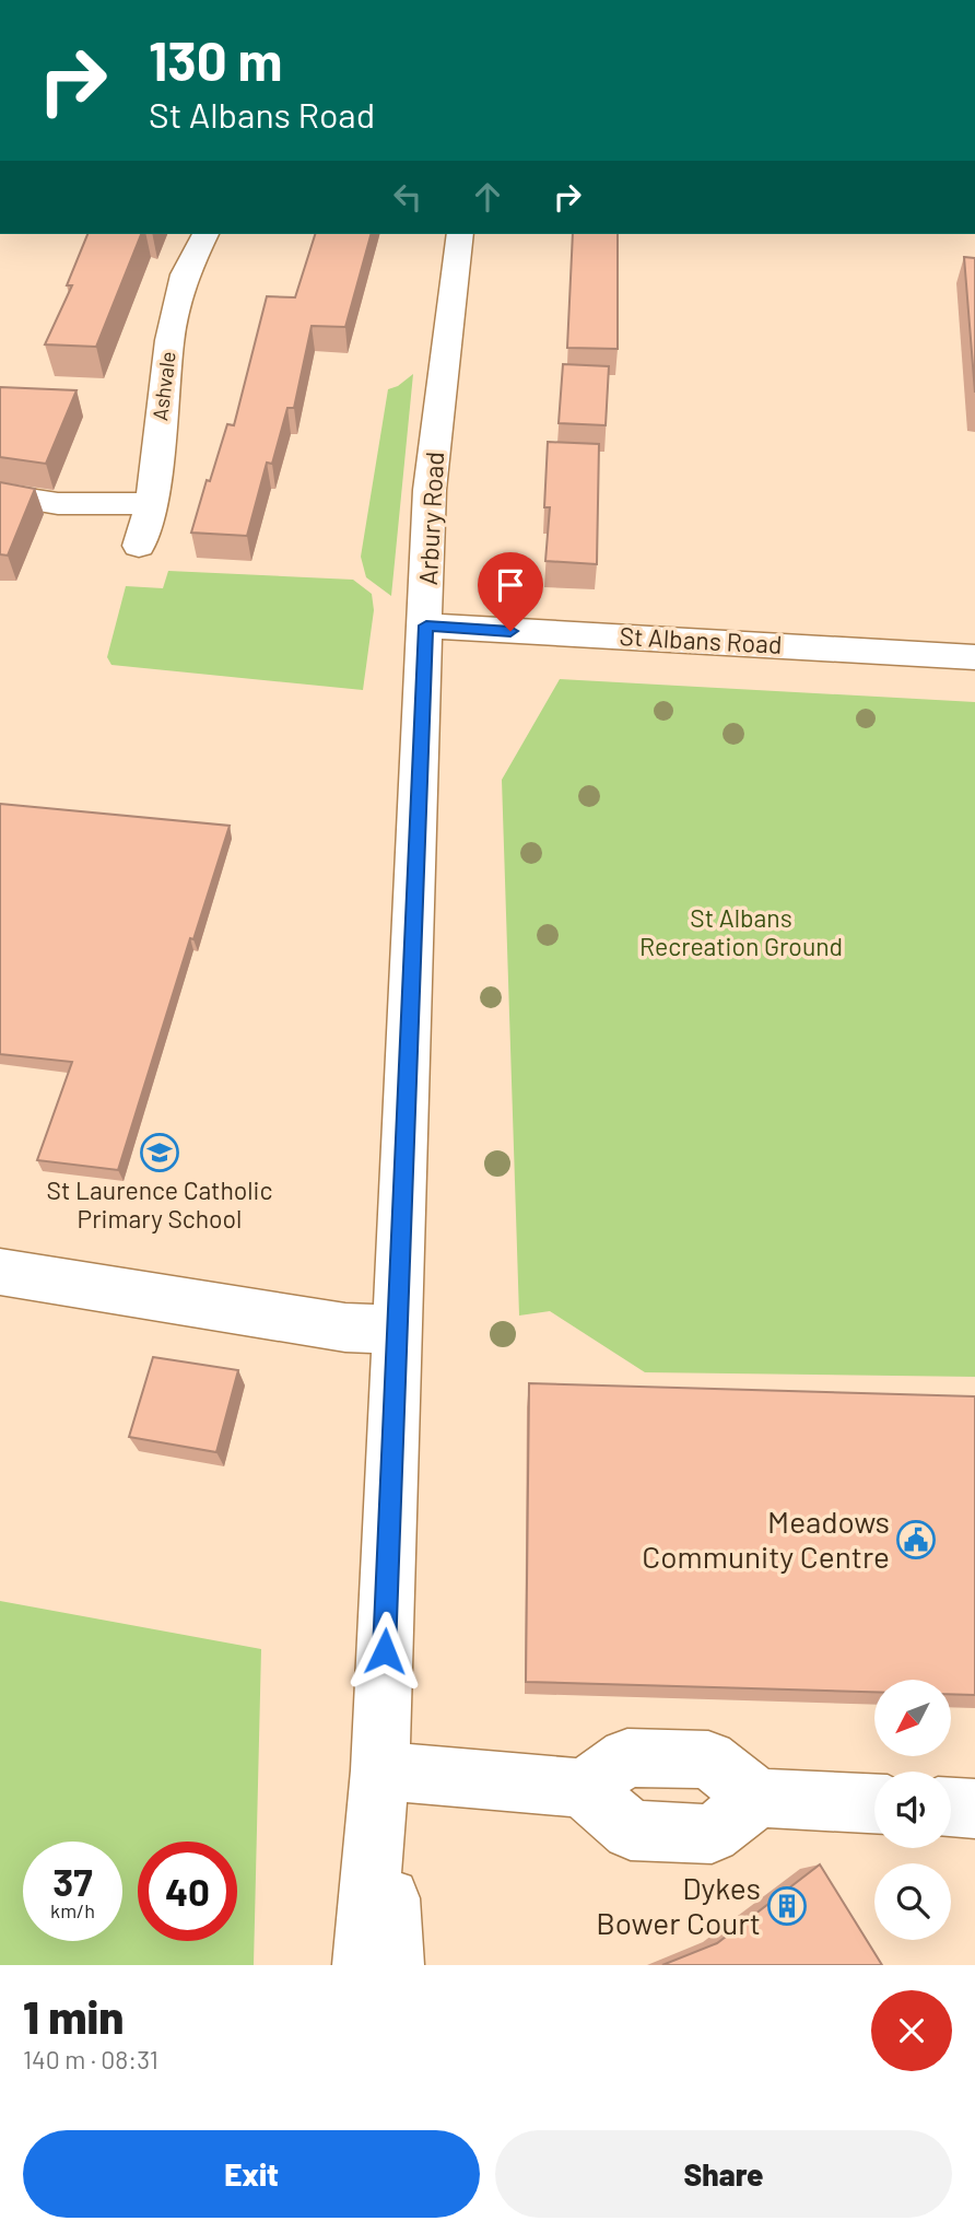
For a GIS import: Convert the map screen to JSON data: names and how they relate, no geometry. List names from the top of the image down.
{
  "streets": {
    "street": ["Ashvale", "Arbury Road", "St Albans Road"]
  },
  "crossings": [
    ["Arbury Road", "St Albans Road"]
  ],
  "parks": ["St Albans Recreation Ground"],
  "places": {
    "school or university": ["St Laurence Catholic Primary School"],
    "public building": ["Meadows Community Centre"],
    "building": ["Dykes Bower Court"]
  },
  "north": "bottom left",
  "page": {
    "turn": ["130 m", "St Albans Road"],
    "speed": "37 km/h",
    "limit": "40",
    "heading": ["1 min", "140 m · 08:31"],
    "buttons": ["Exit", "Share"]
  }
}
